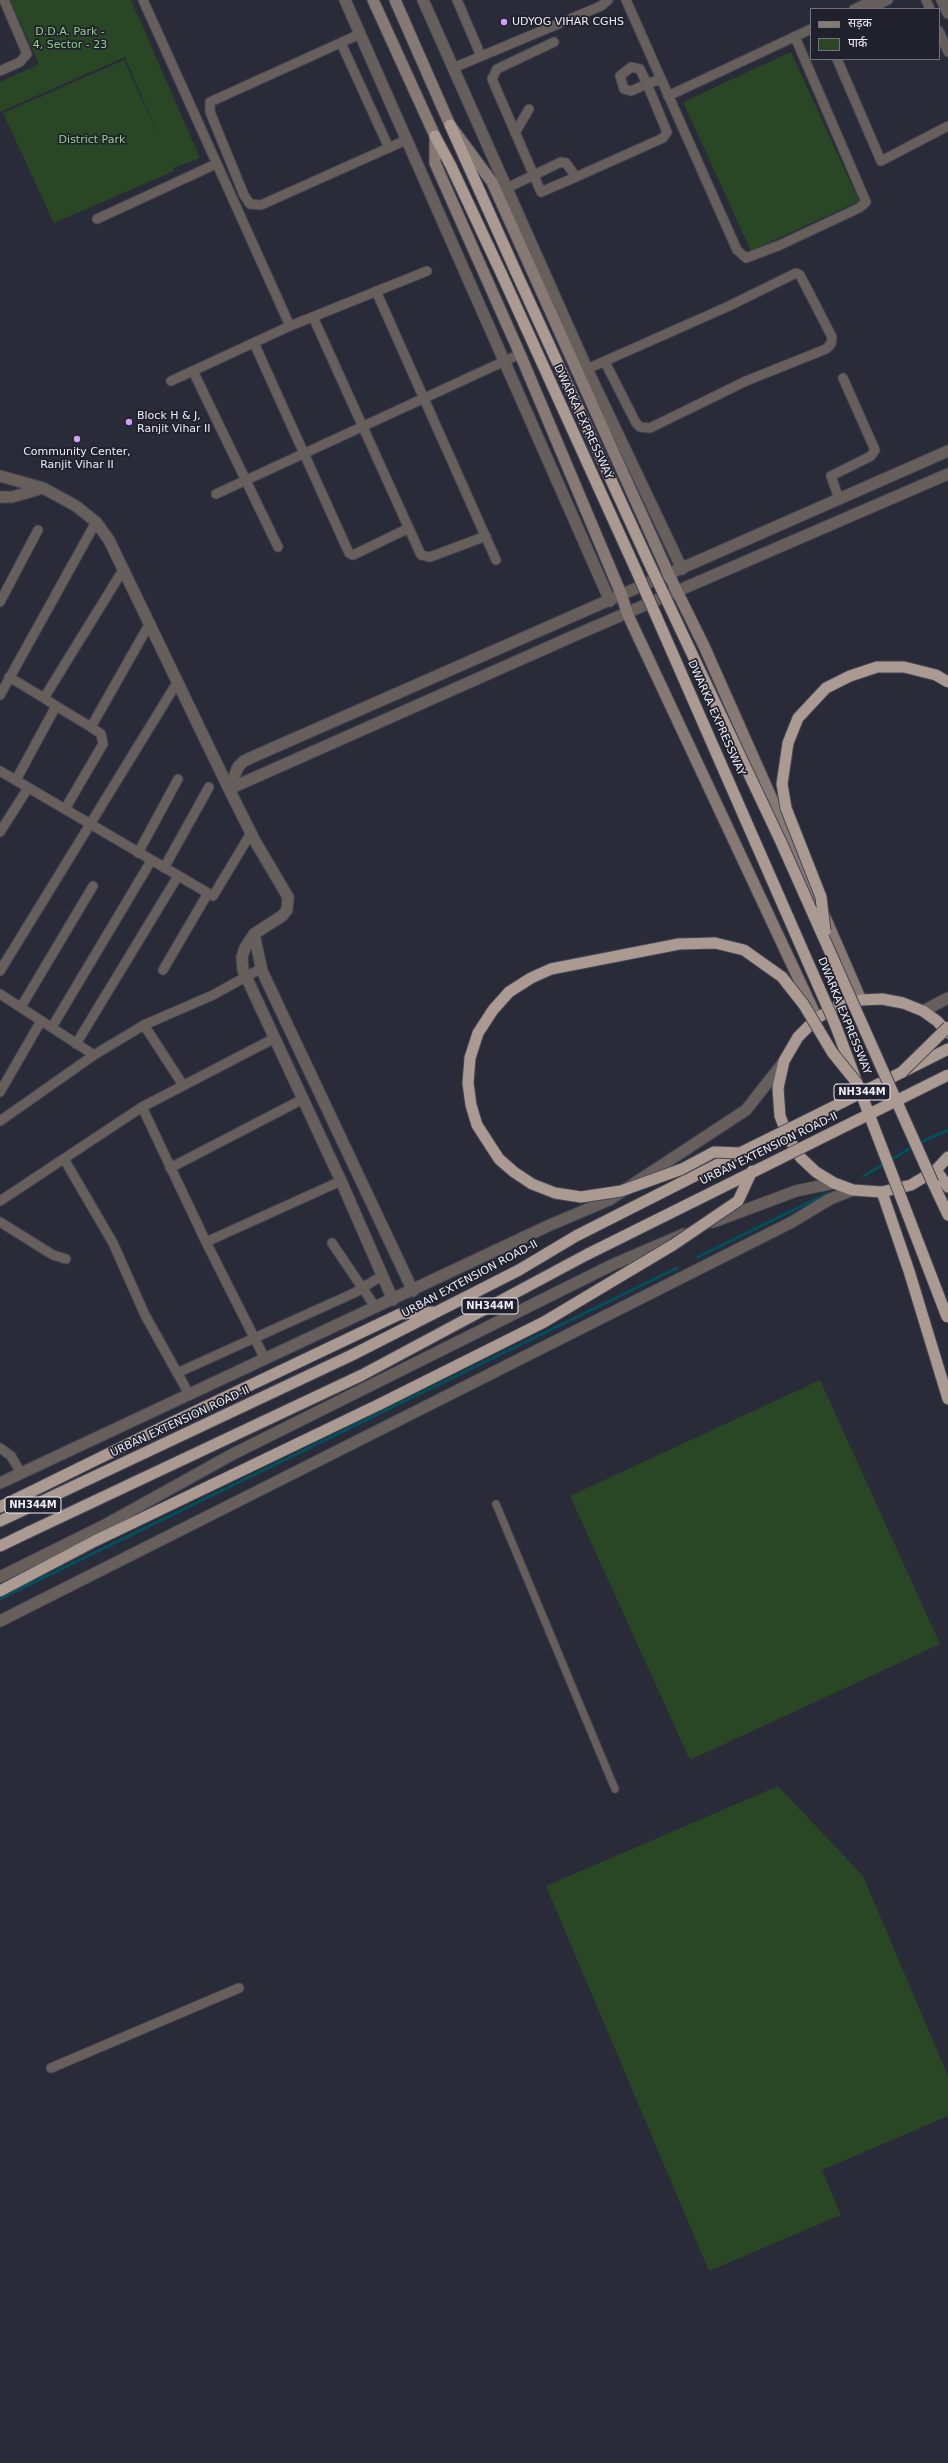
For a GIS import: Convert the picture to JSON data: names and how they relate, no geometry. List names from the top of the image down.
{
  "streets": {
    "highway": ["DWARKA EXPRESSWAY", "NH344M", "URBAN EXTENSION ROAD-II"]
  },
  "parks": ["D.D.A. Park - 4, Sector - 23", "District Park"],
  "places": ["UDYOG VIHAR CGHS", "Block H & J, Ranjit Vihar II", "Community Center, Ranjit Vihar II"],
  "legend": ["सड़क", "पार्क"]
}
